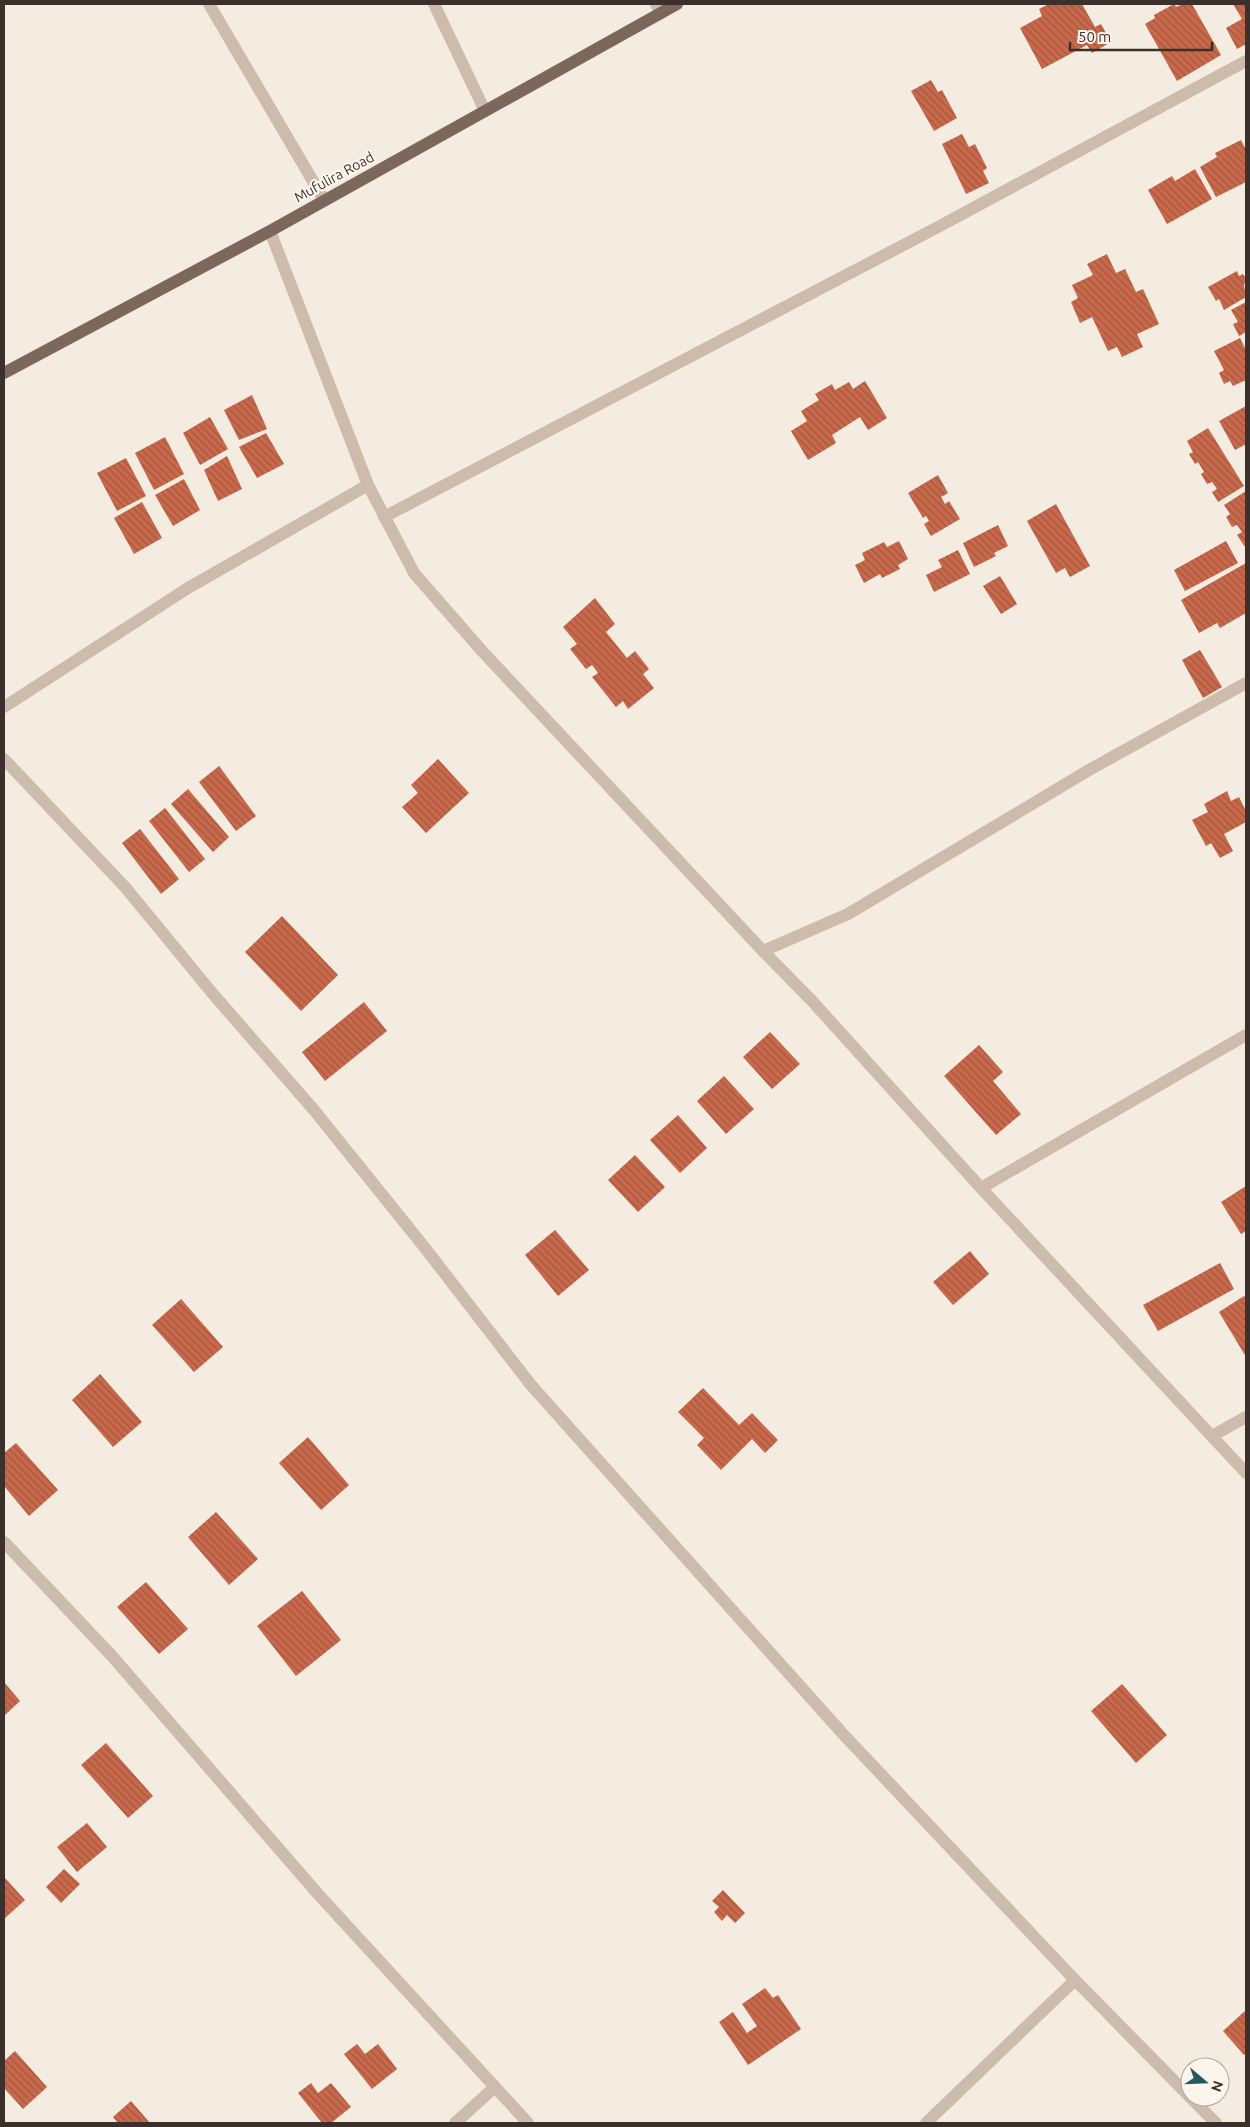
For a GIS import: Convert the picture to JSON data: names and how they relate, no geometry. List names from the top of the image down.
{
  "streets": {
    "main road": ["Mufulira Road"]
  },
  "scale_bar": "50 m",
  "north": "right"
}
